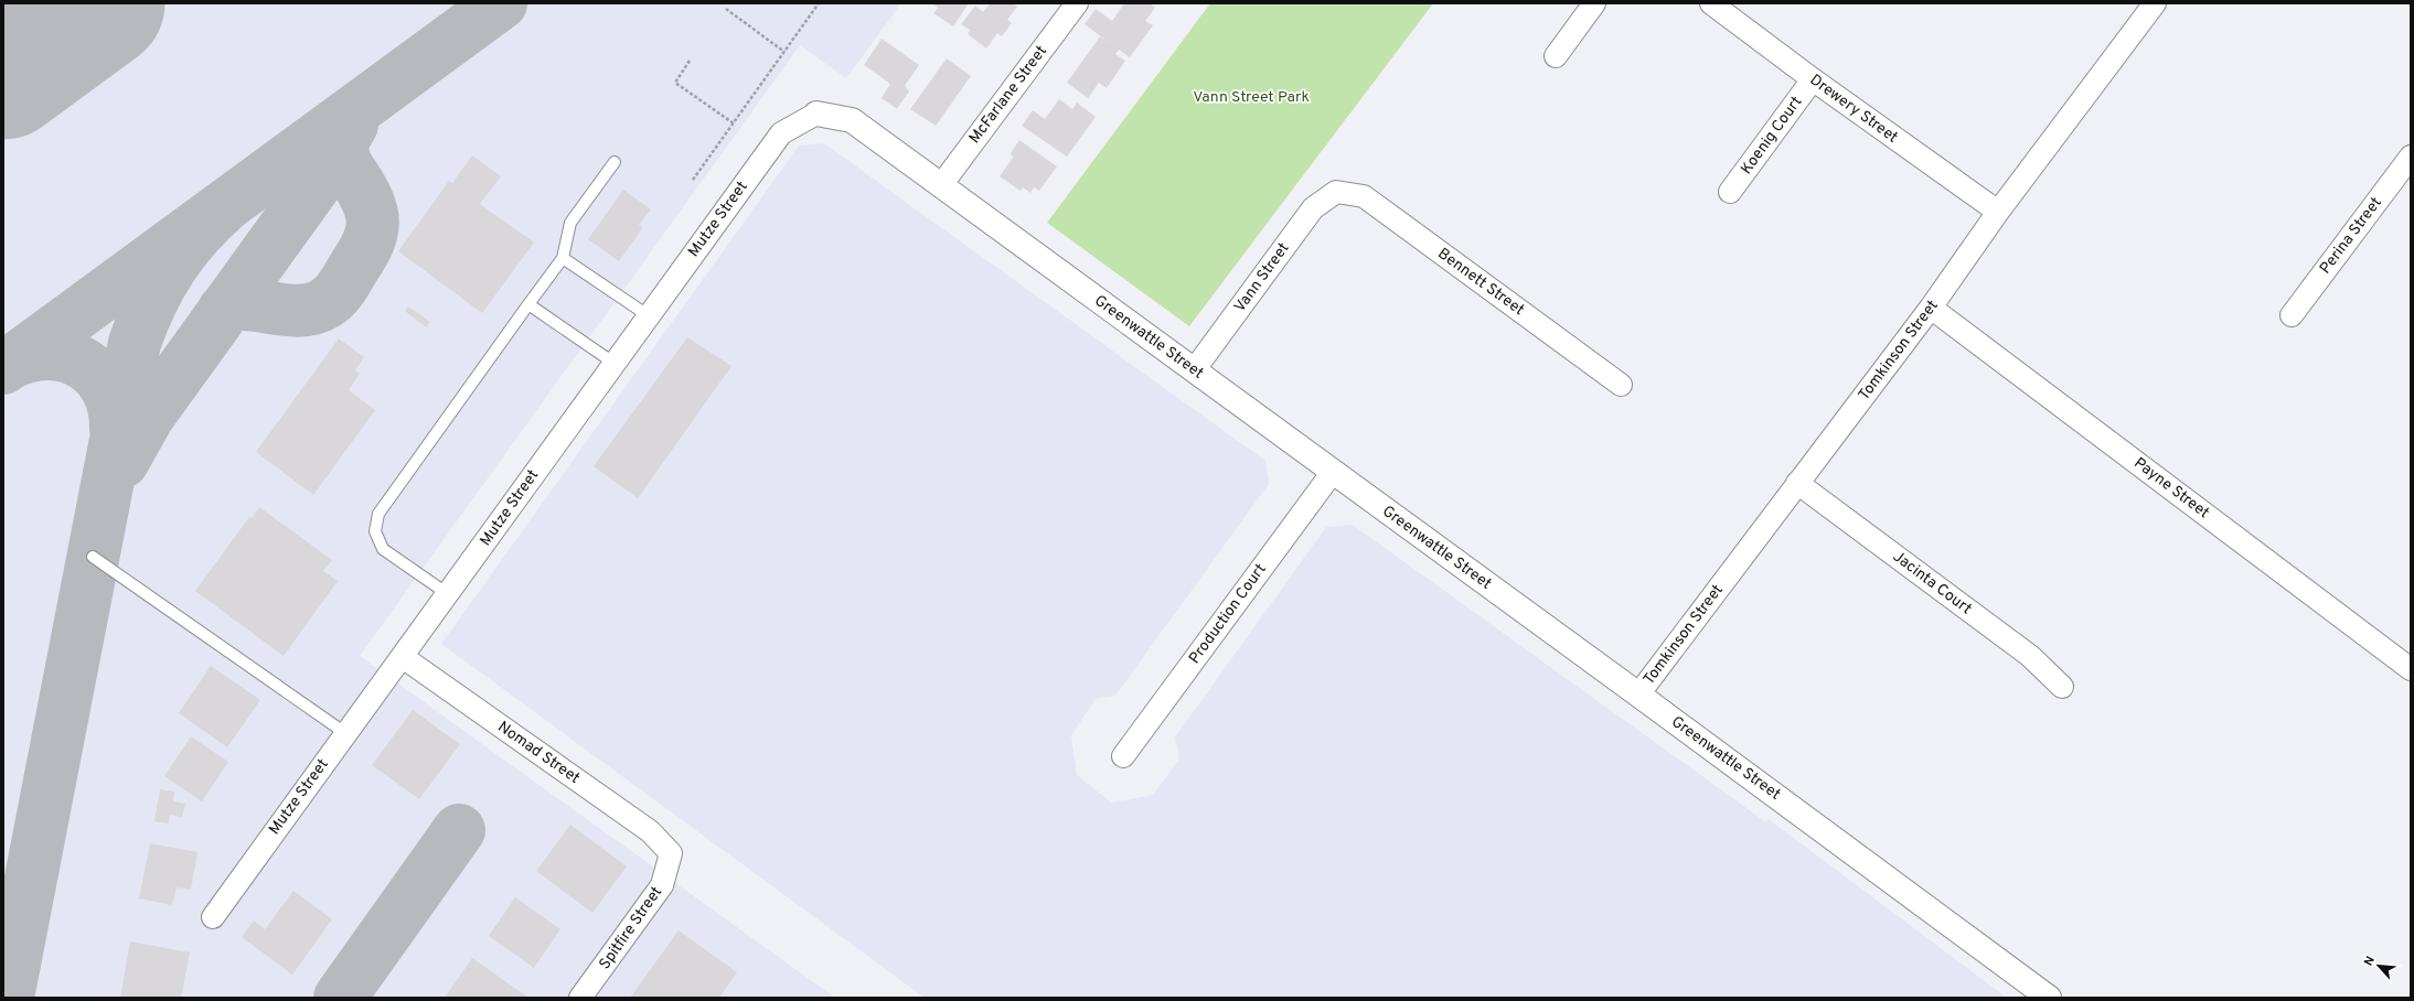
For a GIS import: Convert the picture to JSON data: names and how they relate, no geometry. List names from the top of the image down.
{
  "streets": {
    "street": [
      "McFarlane Street",
      "Drewery Street",
      "Koenig Court",
      "Mutze Street",
      "Perina Street",
      "Vann Street",
      "Bennett Street",
      "Greenwattle Street",
      "Tomkinson Street",
      "Payne Street",
      "Jacinta Court",
      "Production Court",
      "Nomad Street",
      "Spitfire Street"
    ]
  },
  "crossings": [
    ["McFarlane Street", "Greenwattle Street"],
    ["Drewery Street", "Koenig Court"],
    ["Drewery Street", "Tomkinson Street"],
    ["Mutze Street", "Greenwattle Street"],
    ["Mutze Street", "Nomad Street"],
    ["Vann Street", "Bennett Street"],
    ["Vann Street", "Greenwattle Street"],
    ["Greenwattle Street", "Tomkinson Street"],
    ["Greenwattle Street", "Production Court"],
    ["Tomkinson Street", "Payne Street"],
    ["Tomkinson Street", "Jacinta Court"],
    ["Nomad Street", "Spitfire Street"]
  ],
  "parks": ["Vann Street Park"],
  "north": "top left"
}
